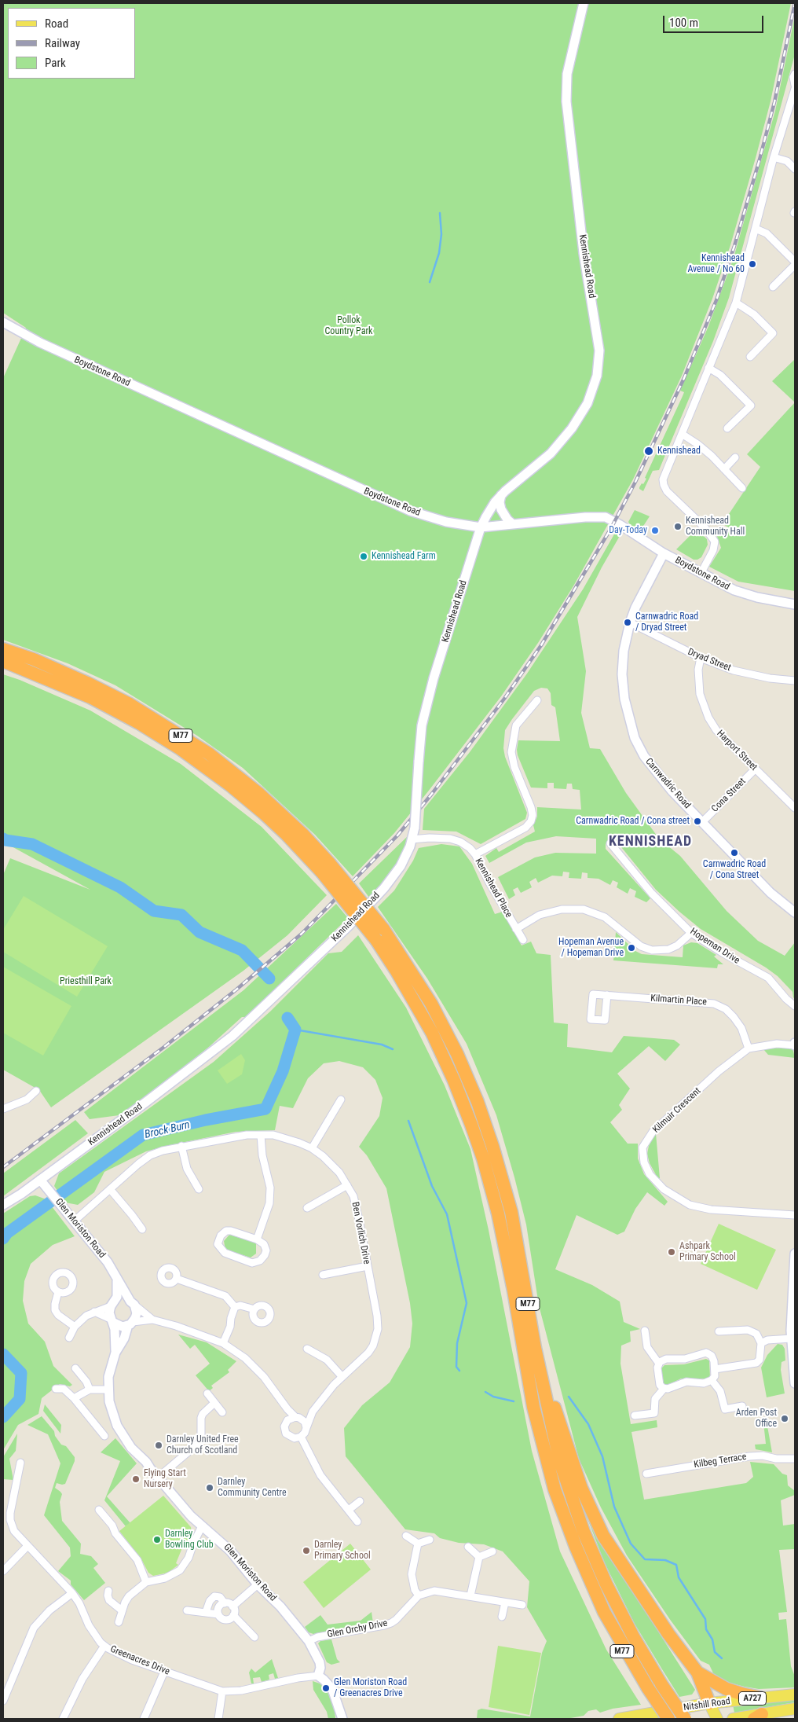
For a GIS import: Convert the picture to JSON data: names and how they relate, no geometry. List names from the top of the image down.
{
  "streets": {
    "highway": ["M77"],
    "main road": ["A727", "Nitshill Road"],
    "street": [
      "Kennishead Road",
      "Boydstone Road",
      "Dryad Street",
      "Harport Street",
      "Carnwadric Road",
      "Cona Street",
      "Kennishead Place",
      "Hopeman Drive",
      "Kilmartin Place",
      "Kilmuir Crescent",
      "Glen Moriston Road",
      "Ben Vorlich Drive",
      "Kilbeg Terrace",
      "Glen Orchy Drive",
      "Greenacres Drive"
    ]
  },
  "crossings": [
    ["Kennishead Road", "Boydstone Road"],
    ["Kennishead Road", "Kennishead Place"],
    ["Kennishead Road", "Glen Moriston Road"],
    ["Boydstone Road", "Carnwadric Road"],
    ["Dryad Street", "Harport Street"],
    ["Dryad Street", "Carnwadric Road"],
    ["M77", "Nitshill Road"],
    ["Harport Street", "Cona Street"],
    ["Carnwadric Road", "Cona Street"],
    ["Kilmartin Place", "Kilmuir Crescent"],
    ["Glen Moriston Road", "Ben Vorlich Drive"],
    ["Glen Moriston Road", "Glen Orchy Drive"],
    ["Glen Moriston Road", "Greenacres Drive"]
  ],
  "districts": ["KENNISHEAD"],
  "water": ["Brock Burn"],
  "parks": ["Pollok Country Park", "Priesthill Park"],
  "places": [
    "Kennishead Avenue / No 60",
    "Kennishead",
    "Kennishead Community Hall",
    "Day-Today",
    "Kennishead Farm",
    "Carnwadric Road / Dryad Street",
    "Carnwadric Road / Cona street",
    "Carnwadric Road / Cona Street",
    "Hopeman Avenue / Hopeman Drive",
    "Ashpark Primary School",
    "Arden Post Office",
    "Darnley United Free Church of Scotland",
    "Flying Start Nursery",
    "Darnley Community Centre",
    "Darnley Bowling Club",
    "Darnley Primary School",
    "Glen Moriston Road / Greenacres Drive"
  ],
  "legend": ["Road", "Railway", "Park"],
  "scale_bar": "100 m"
}
